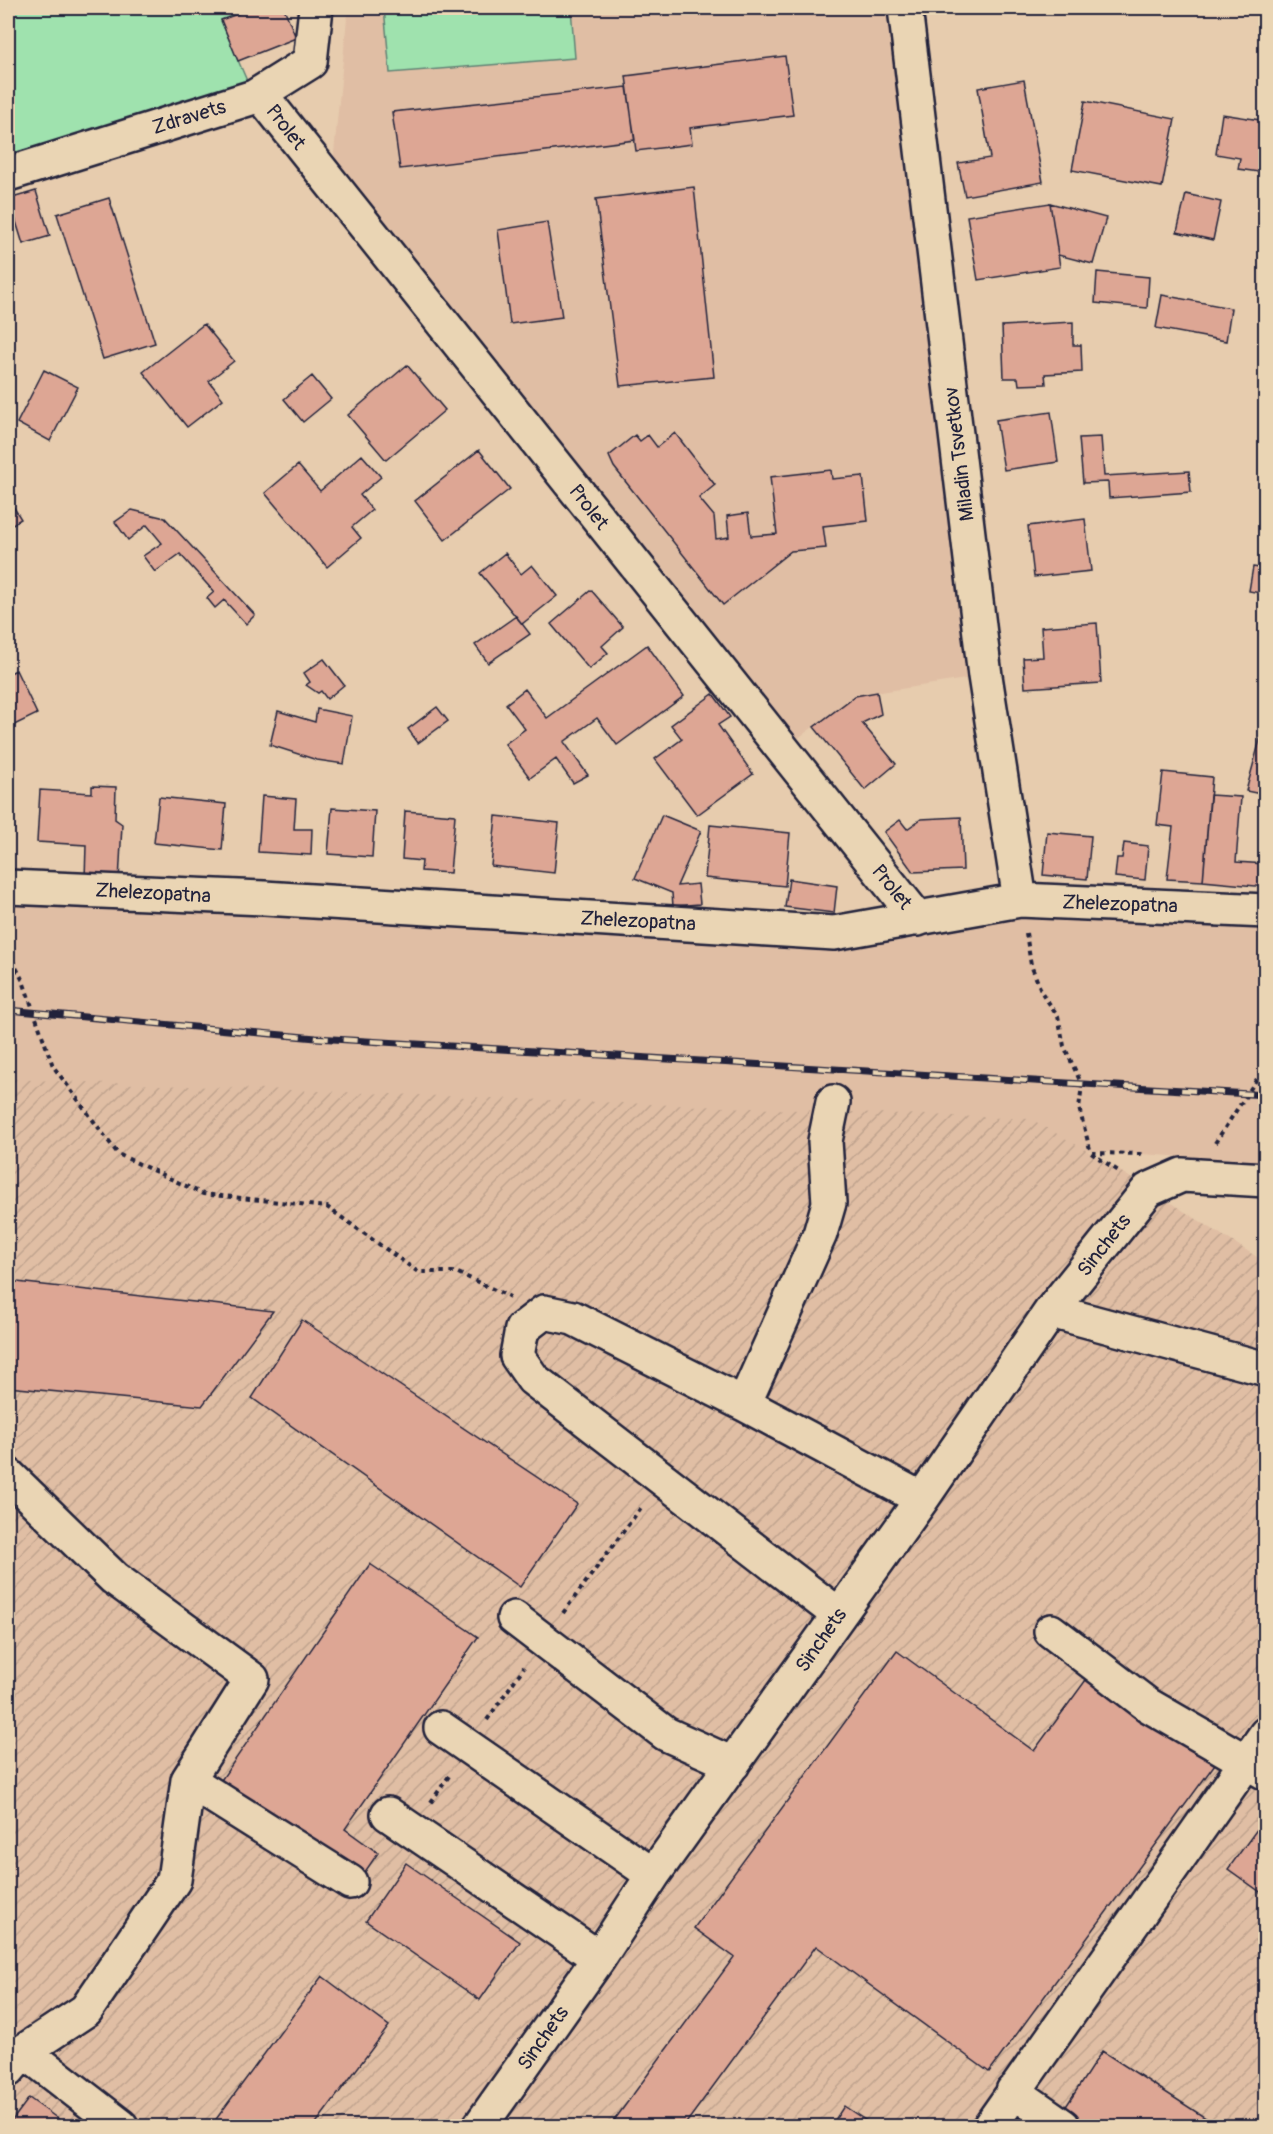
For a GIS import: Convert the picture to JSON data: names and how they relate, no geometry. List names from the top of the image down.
{
  "streets": {
    "street": [
      "Zdravets",
      "Prolet",
      "Miladin Tsvetkov",
      "Zhelezopatna",
      "Sinchets"
    ]
  },
  "crossings": [
    ["Zdravets", "Prolet"],
    ["Prolet", "Zhelezopatna"],
    ["Miladin Tsvetkov", "Zhelezopatna"]
  ]
}
